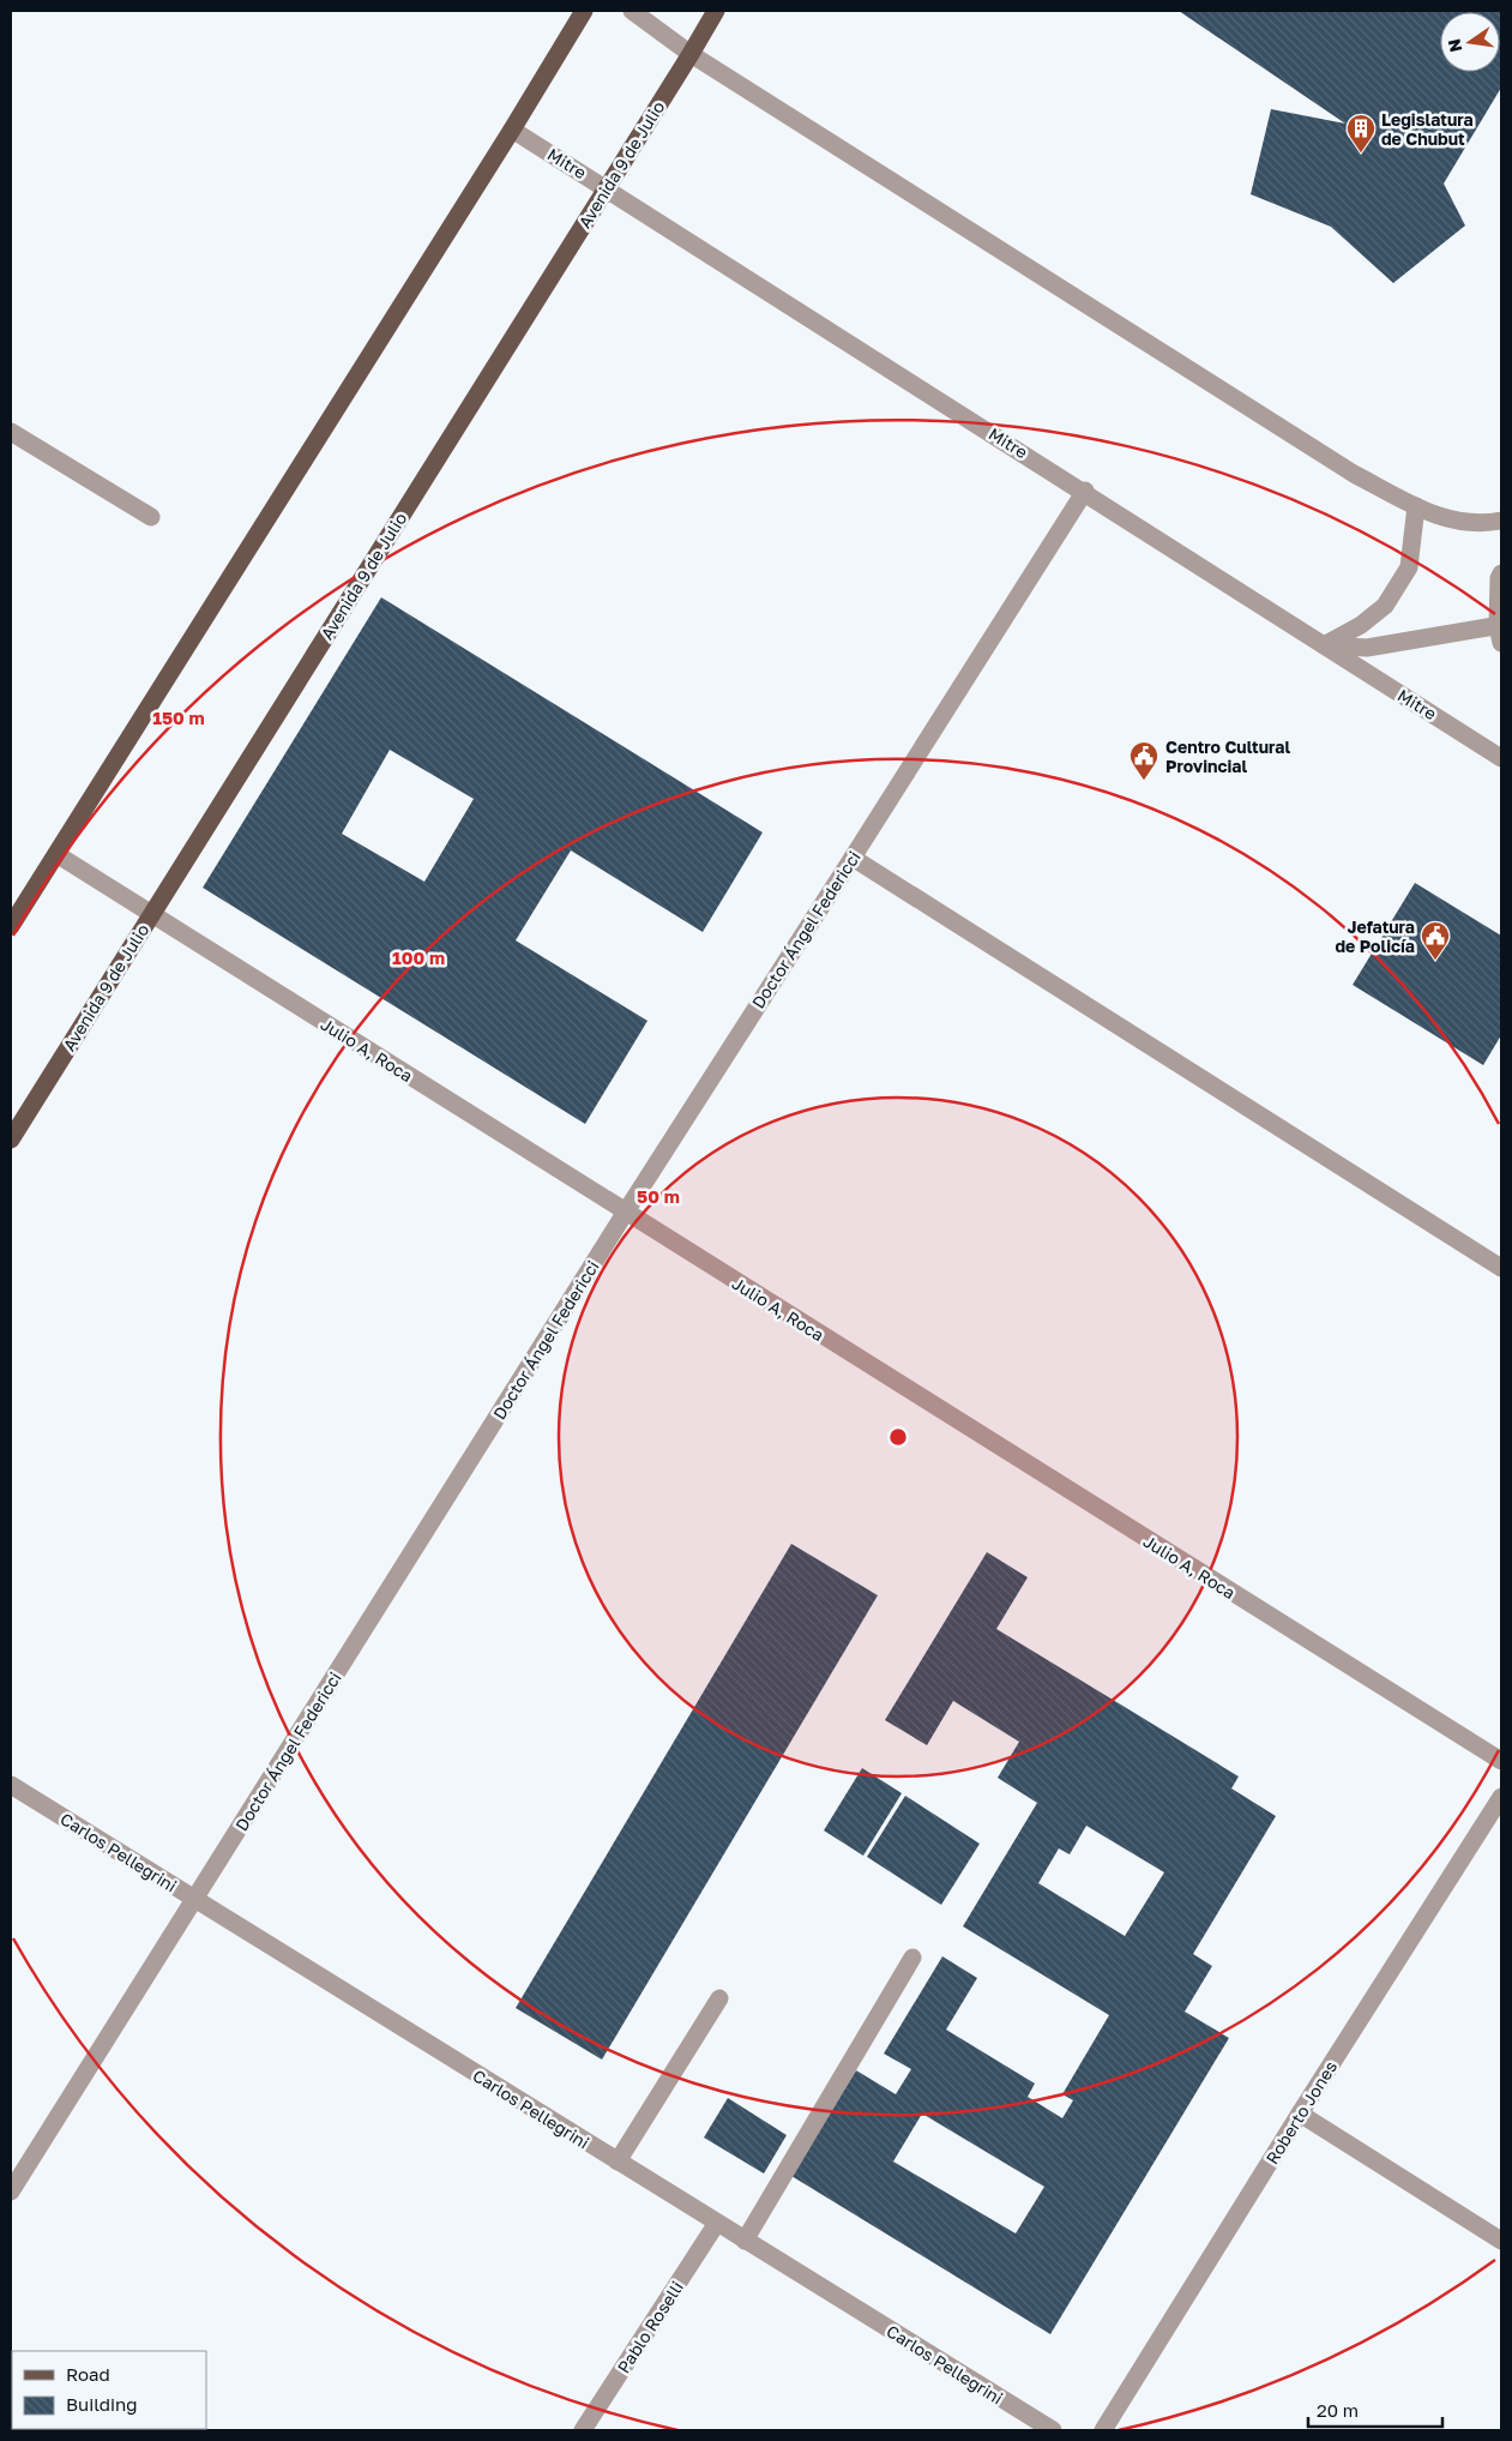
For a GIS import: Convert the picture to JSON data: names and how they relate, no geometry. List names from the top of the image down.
{
  "streets": {
    "main road": ["Avenida 9 de Julio"],
    "street": [
      "Mitre",
      "Doctor Ángel Federicci",
      "Julio A, Roca",
      "Carlos Pellegrini",
      "Roberto Jones",
      "Pablo Roselli"
    ]
  },
  "crossings": [
    ["Mitre", "Avenida 9 de Julio"],
    ["Mitre", "Doctor Ángel Federicci"],
    ["Avenida 9 de Julio", "Julio A, Roca"],
    ["Doctor Ángel Federicci", "Julio A, Roca"],
    ["Doctor Ángel Federicci", "Carlos Pellegrini"],
    ["Carlos Pellegrini", "Pablo Roselli"]
  ],
  "places": {
    "building": ["Legislatura de Chubut"],
    "public building": ["Centro Cultural Provincial", "Jefatura de Policía"]
  },
  "legend": ["Road", "Building"],
  "scale_bar": "20 m",
  "north": "left",
  "rings": ["150 m", "100 m", "50 m"]
}
